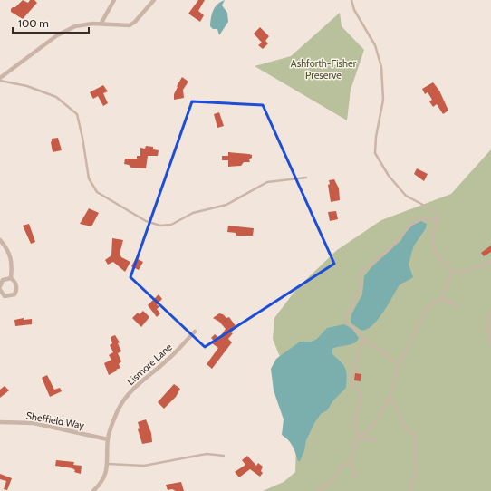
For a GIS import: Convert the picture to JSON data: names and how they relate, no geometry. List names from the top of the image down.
{
  "streets": {
    "street": ["Lismore Lane", "Sheffield Way"]
  },
  "crossings": [
    ["Lismore Lane", "Sheffield Way"]
  ],
  "parks": ["Ashforth-Fisher Preserve"],
  "scale_bar": "100 m"
}
